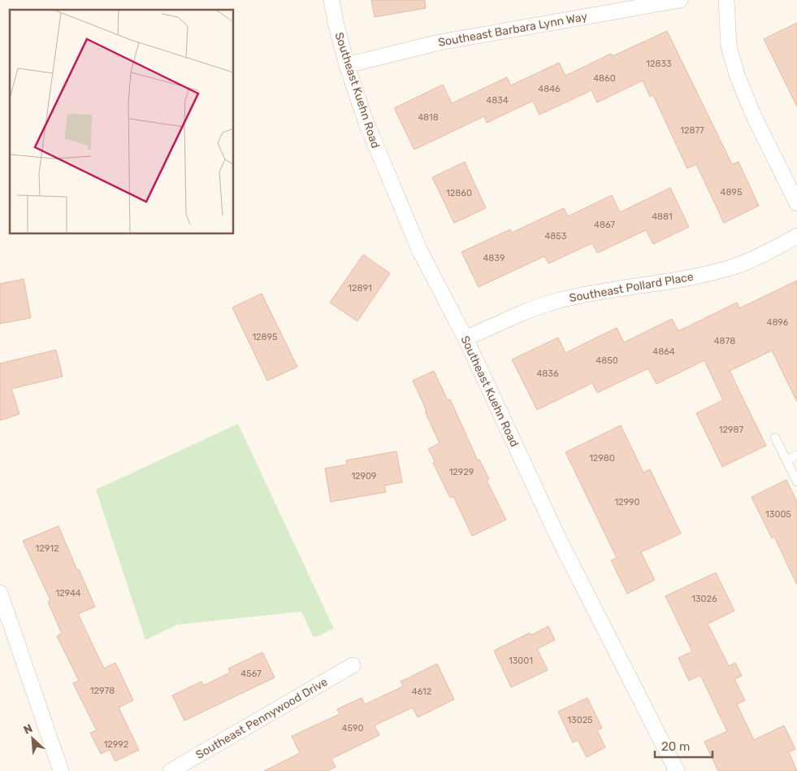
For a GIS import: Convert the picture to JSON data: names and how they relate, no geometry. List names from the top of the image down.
{
  "streets": {
    "street": [
      "Southeast Barbara Lynn Way",
      "Southeast Kuehn Road",
      "Southeast Pollard Place",
      "Southeast Pennywood Drive"
    ]
  },
  "crossings": [
    ["Southeast Barbara Lynn Way", "Southeast Kuehn Road"],
    ["Southeast Kuehn Road", "Southeast Pollard Place"]
  ],
  "house_numbers": [
    "12833",
    "4860",
    "4846",
    "4834",
    "4818",
    "12877",
    "4895",
    "12860",
    "4881",
    "4867",
    "4853",
    "4839",
    "12891",
    "4896",
    "12895",
    "4878",
    "4864",
    "4850",
    "4836",
    "12987",
    "12980",
    "12929",
    "12909",
    "12990",
    "13005",
    "12912",
    "12944",
    "13026",
    "13001",
    "4567",
    "12978",
    "4612",
    "13025",
    "4590",
    "12992"
  ],
  "scale_bar": "20 m",
  "north": "top left"
}
